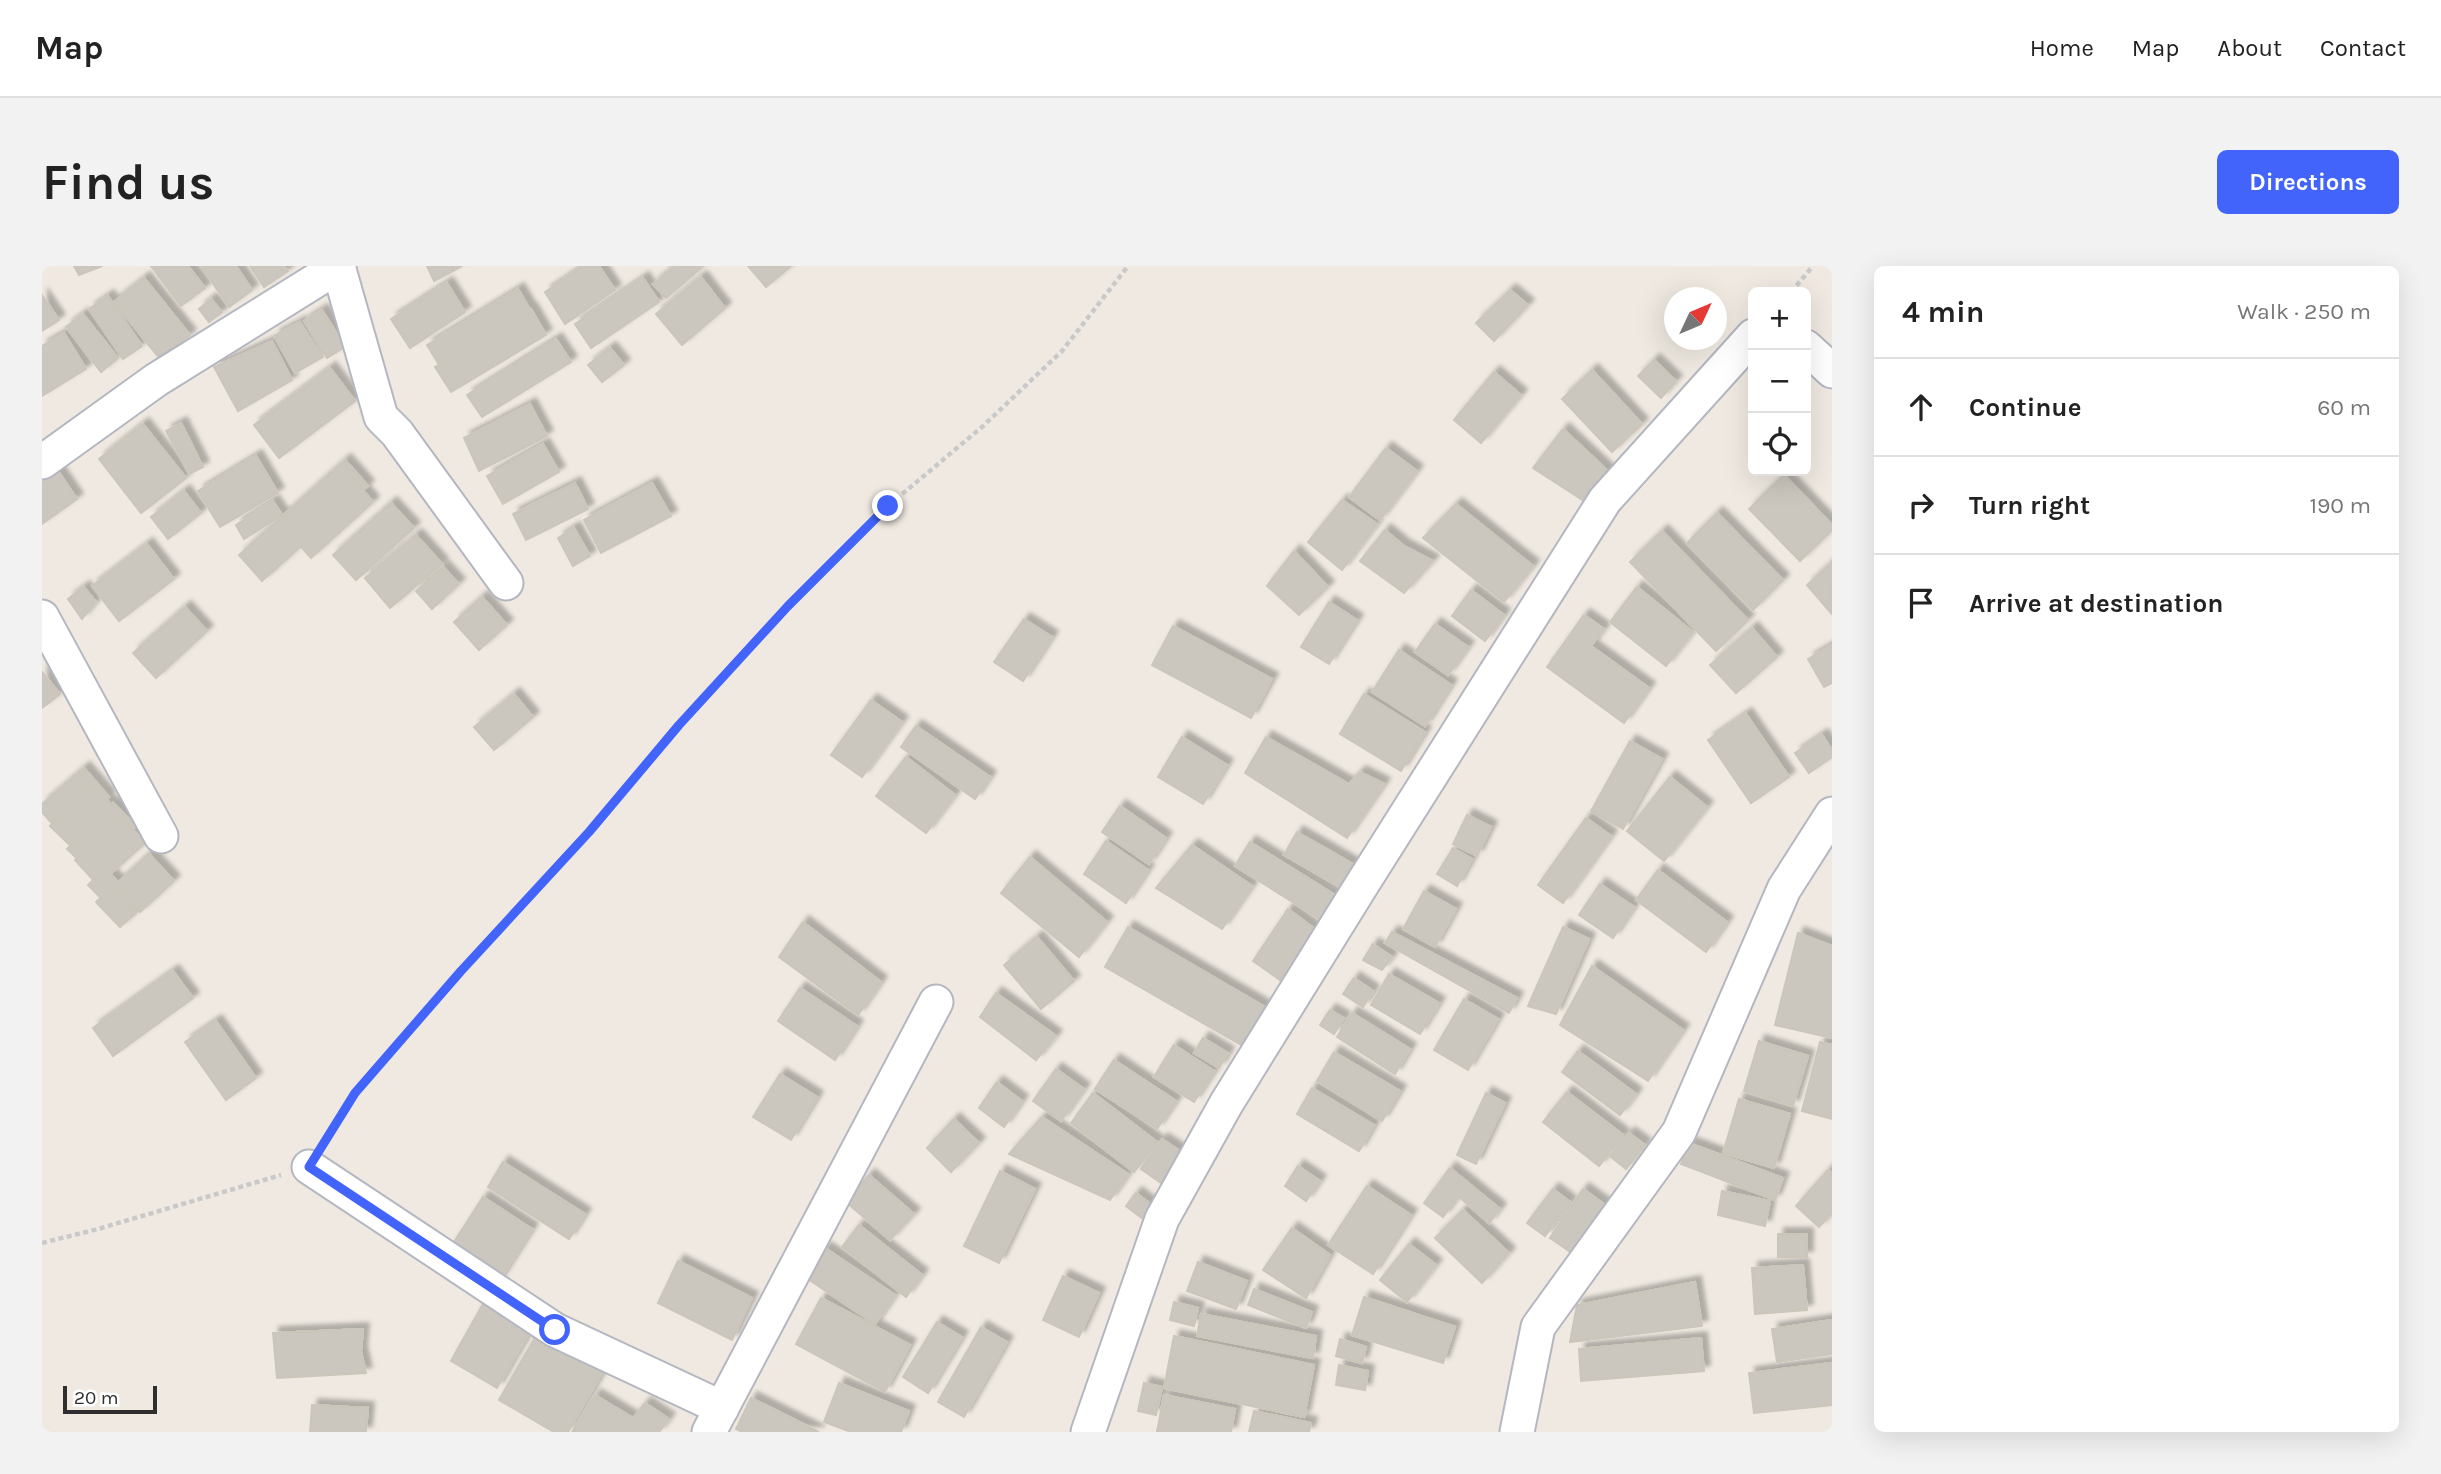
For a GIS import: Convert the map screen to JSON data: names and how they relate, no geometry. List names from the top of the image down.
{
  "scale_bar": "20 m",
  "north": "top right",
  "page": {
    "header": "Map",
    "nav": [
      "Home",
      "Map",
      "About",
      "Contact"
    ],
    "buttons": "Directions",
    "title": "Find us",
    "heading": ["4 min", "Walk · 250 m"],
    "map_buttons": ["+", "−"],
    "list": [
      ["Continue", "60 m"],
      ["Turn right", "190 m"],
      "Arrive at destination"
    ],
    "scale": "20 m"
  }
}
